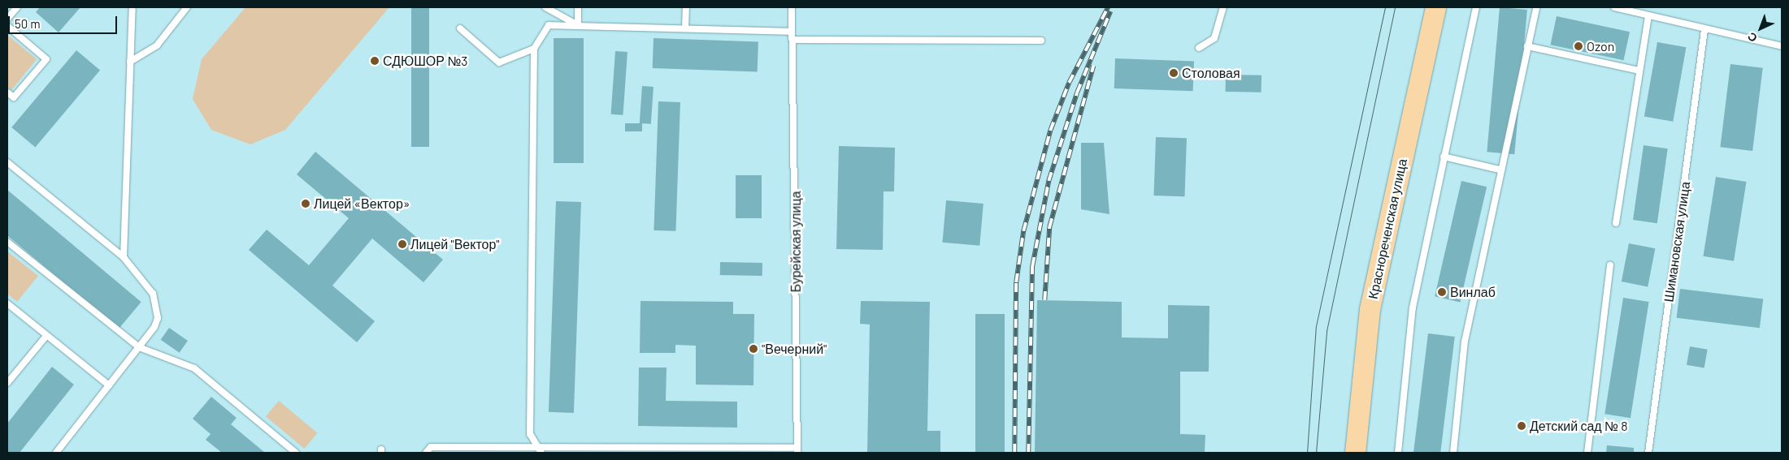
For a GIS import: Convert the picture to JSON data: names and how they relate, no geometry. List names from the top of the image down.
{
  "streets": {
    "main road": ["Краснореченская улица"],
    "lane": ["Бурейская улица", "Шимановская улица"]
  },
  "places": [
    "Ozon",
    "СДЮШОР №3",
    "Столовая",
    "Лицей «Вектор»",
    "Лицей \"Вектор\"",
    "Винлаб",
    "\"Вечерний\"",
    "Детский сад № 8"
  ],
  "scale_bar": "50 m",
  "north": "bottom left"
}
